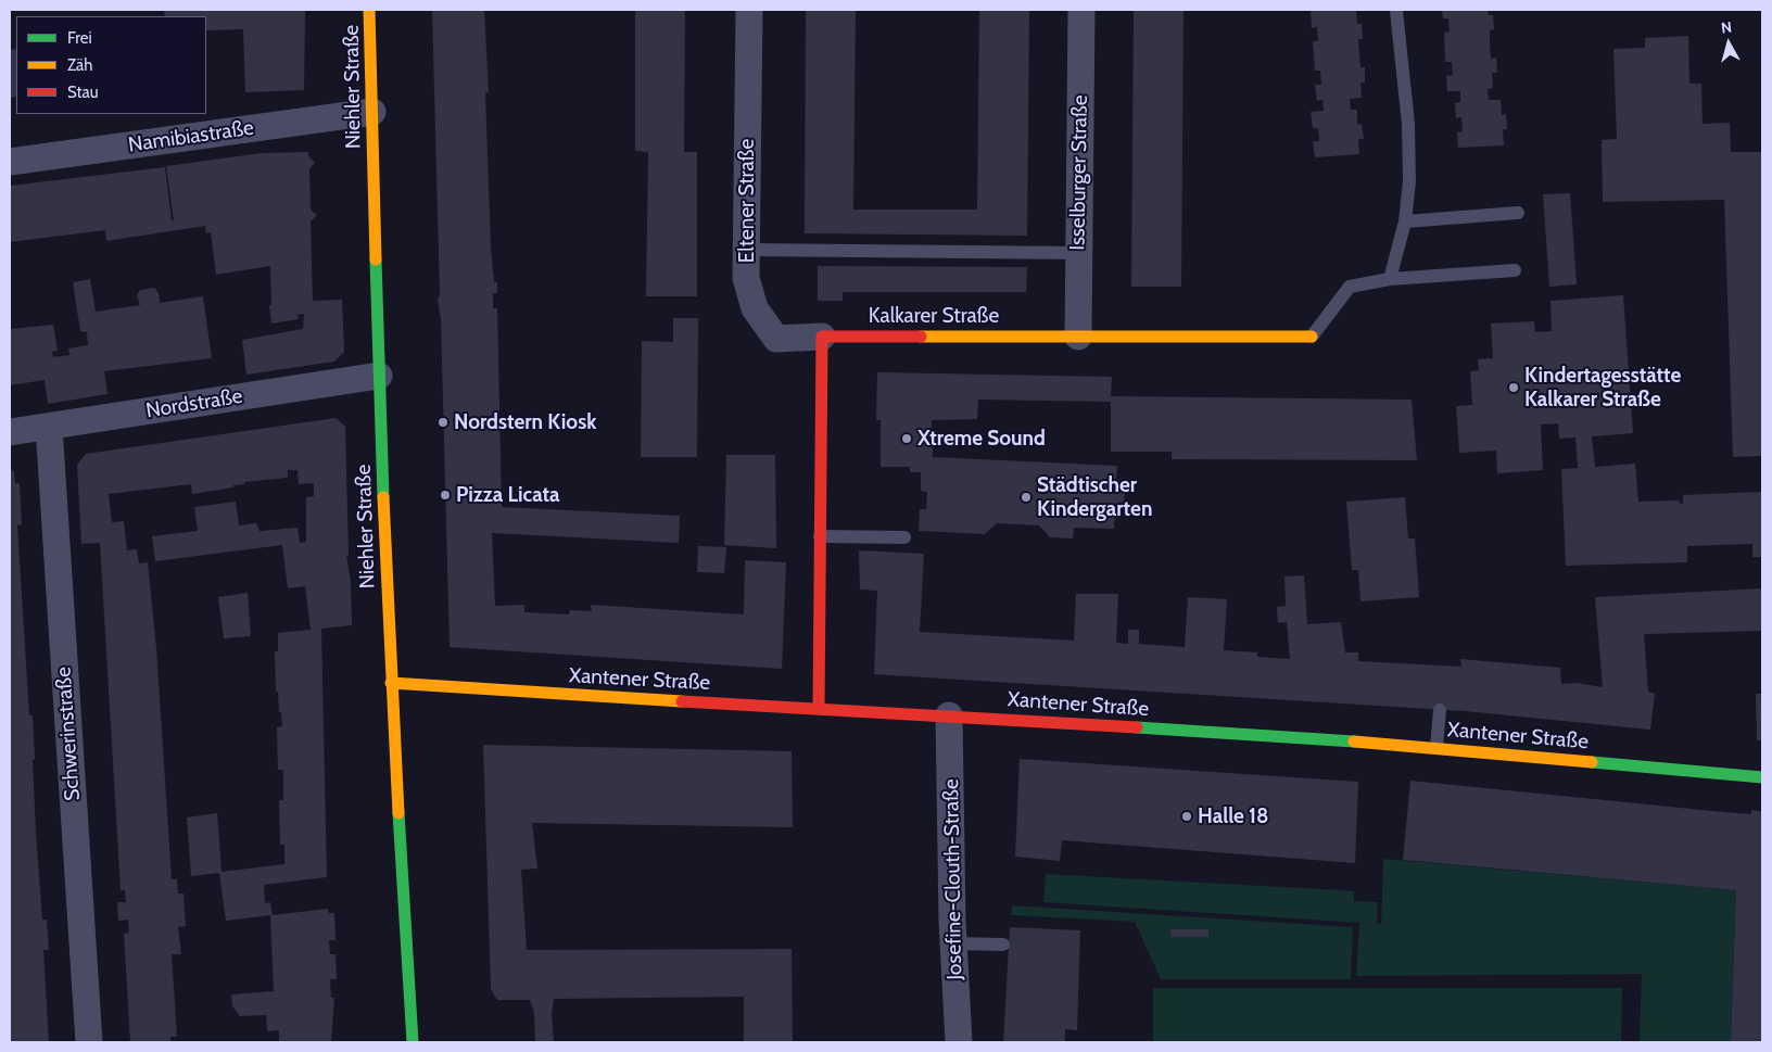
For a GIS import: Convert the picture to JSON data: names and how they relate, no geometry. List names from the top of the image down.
{
  "streets": {
    "street": [
      "Niehler Straße",
      "Namibiastraße",
      "Isselburger Straße",
      "Eltener Straße",
      "Kalkarer Straße",
      "Nordstraße",
      "Xantener Straße",
      "Schwerinstraße",
      "Josefine-Clouth-Straße"
    ]
  },
  "crossings": [
    ["Niehler Straße", "Namibiastraße"],
    ["Niehler Straße", "Nordstraße"],
    ["Niehler Straße", "Xantener Straße"],
    ["Isselburger Straße", "Kalkarer Straße"],
    ["Eltener Straße", "Kalkarer Straße"],
    ["Nordstraße", "Schwerinstraße"],
    ["Xantener Straße", "Josefine-Clouth-Straße"]
  ],
  "places": [
    "Kindertagesstätte Kalkarer Straße",
    "Nordstern Kiosk",
    "Xtreme Sound",
    "Pizza Licata",
    "Städtischer Kindergarten",
    "Halle 18"
  ],
  "legend": ["Frei", "Zäh", "Stau"],
  "north": "top"
}
